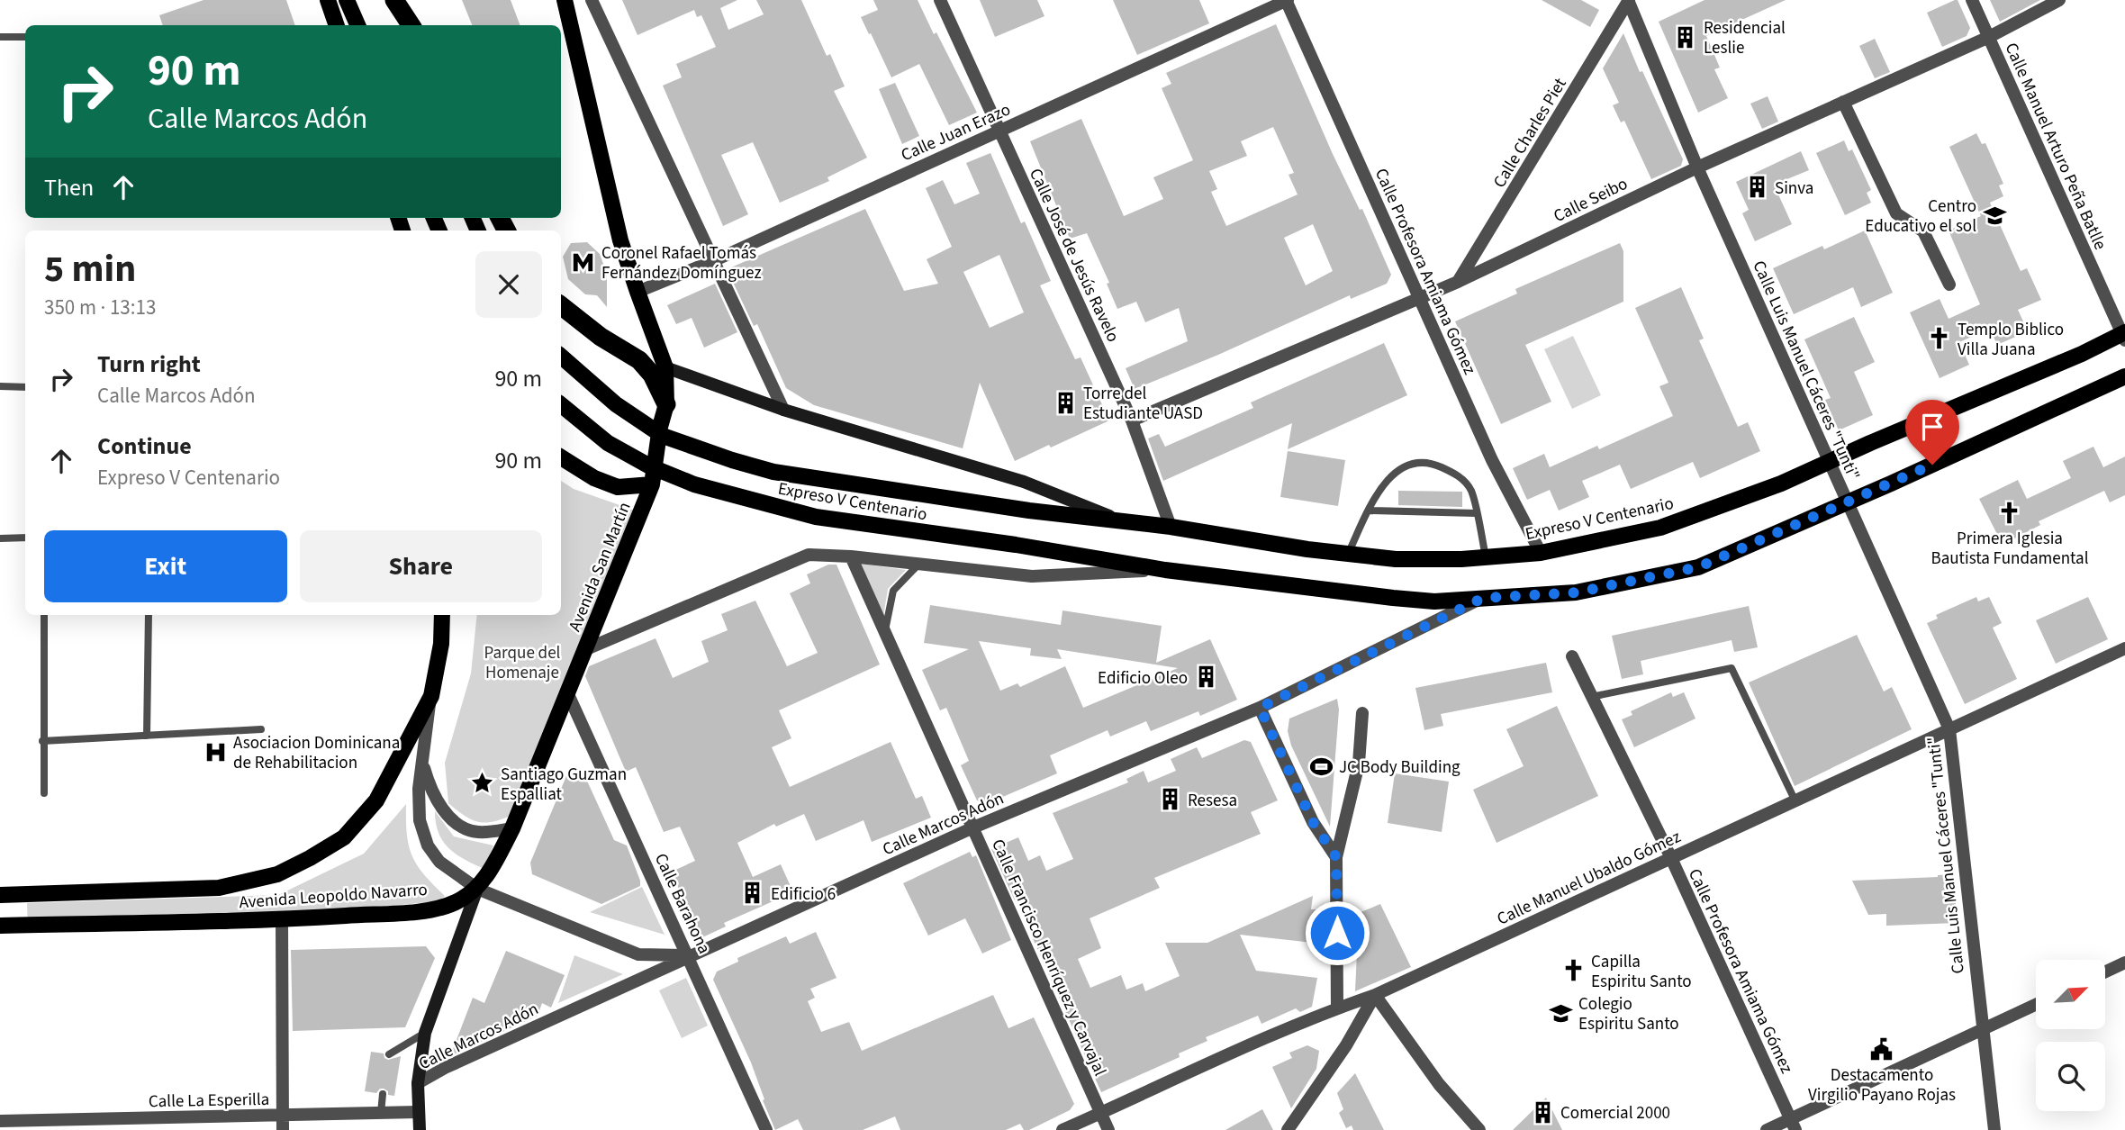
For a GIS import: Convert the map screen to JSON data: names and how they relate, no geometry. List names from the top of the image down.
{
  "streets": {
    "main road": ["Expreso V Centenario", "Avenida San Martín", "Avenida Leopoldo Navarro"],
    "street": [
      "Calle Juan Erazo",
      "Calle Charles Piet",
      "Calle Manuel Arturo Peña Batlle",
      "Calle Seibo",
      "Calle José de Jesús Ravelo",
      "Calle Profesora Amiama Gómez",
      "Calle Luis Manuel Cáceres \"Tunti\"",
      "Calle Marcos Adón",
      "Calle Manuel Ubaldo Gómez",
      "Calle Barahona",
      "Calle Francisco Henríquez y Carvajal",
      "Calle La Esperilla"
    ]
  },
  "crossings": [
    ["Calle Juan Erazo", "Calle José de Jesús Ravelo"],
    ["Calle Juan Erazo", "Calle Profesora Amiama Gómez"],
    ["Calle Juan Erazo", "Avenida San Martín"],
    ["Calle Charles Piet", "Calle Seibo"],
    ["Calle Charles Piet", "Calle Luis Manuel Cáceres \"Tunti\""],
    ["Calle Manuel Arturo Peña Batlle", "Calle Seibo"],
    ["Calle Seibo", "Calle José de Jesús Ravelo"],
    ["Calle Seibo", "Calle Profesora Amiama Gómez"],
    ["Calle Seibo", "Calle Luis Manuel Cáceres \"Tunti\""],
    ["Calle José de Jesús Ravelo", "Expreso V Centenario"],
    ["Calle Profesora Amiama Gómez", "Expreso V Centenario"],
    ["Calle Profesora Amiama Gómez", "Calle Manuel Ubaldo Gómez"],
    ["Calle Luis Manuel Cáceres \"Tunti\"", "Calle Manuel Ubaldo Gómez"],
    ["Expreso V Centenario", "Avenida San Martín"],
    ["Expreso V Centenario", "Calle Marcos Adón"],
    ["Expreso V Centenario", "Calle Francisco Henríquez y Carvajal"],
    ["Avenida San Martín", "Calle Marcos Adón"],
    ["Avenida San Martín", "Avenida Leopoldo Navarro"],
    ["Avenida San Martín", "Calle Barahona"],
    ["Avenida San Martín", "Calle La Esperilla"],
    ["Calle Marcos Adón", "Calle Barahona"],
    ["Calle Marcos Adón", "Calle Francisco Henríquez y Carvajal"],
    ["Calle Manuel Ubaldo Gómez", "Calle Francisco Henríquez y Carvajal"]
  ],
  "parks": ["Parque del Homenaje"],
  "places": {
    "building": [
      "Residencial Leslie",
      "Sinva",
      "Torre del Estudiante UASD",
      "Edificio Oleo",
      "Resesa",
      "Edificio 6",
      "Comercial 2000"
    ],
    "school or university": ["Centro Educativo el sol", "Colegio Espiritu Santo"],
    "metro station": ["Coronel Rafael Tomás Fernández Domínguez"],
    "church": ["Templo Biblico Villa Juana", "Primera Iglesia Bautista Fundamental", "Capilla Espiritu Santo"],
    "hospital": ["Asociacion Dominicana de Rehabilitacion"],
    "sports": ["JC Body Building"],
    "place": ["Santiago Guzman Espalliat"],
    "public building": ["Destacamento Virgilio Payano Rojas"]
  },
  "north": "top right",
  "page": {
    "turn": ["90 m", "Calle Marcos Adón"],
    "then": "Then",
    "heading": ["5 min", "350 m · 13:13"],
    "list": [
      {
        "name": "Turn right",
        "note": "Calle Marcos Adón",
        "value": "90 m"
      },
      {
        "name": "Continue",
        "note": "Expreso V Centenario",
        "value": "90 m"
      }
    ],
    "buttons": ["Exit", "Share"]
  }
}
